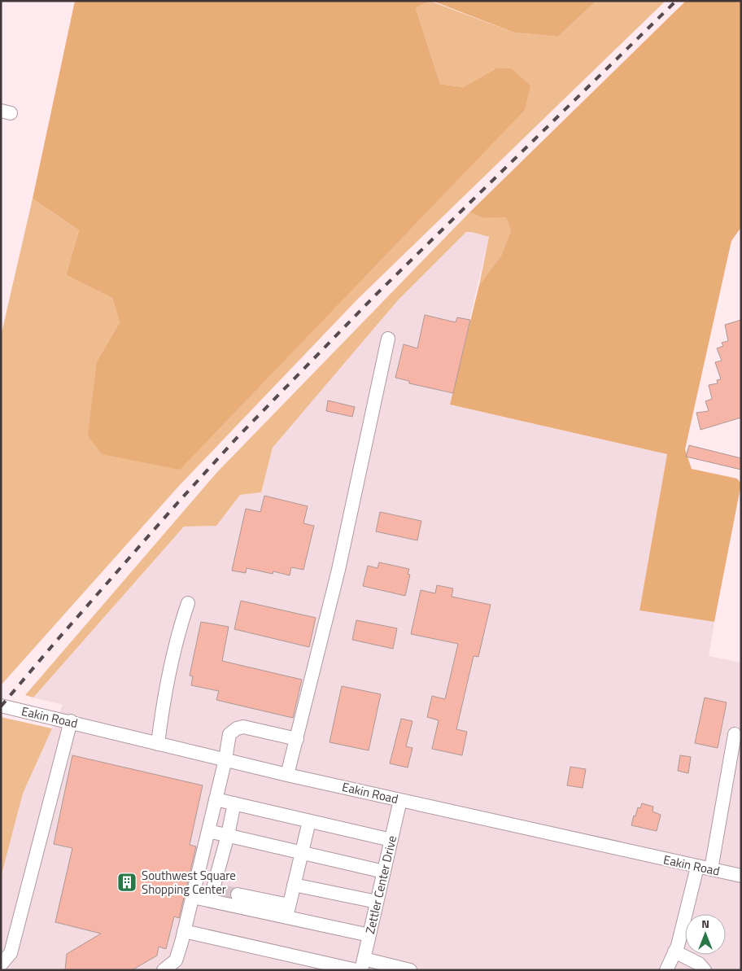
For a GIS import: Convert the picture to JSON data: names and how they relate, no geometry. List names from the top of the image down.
{
  "streets": {
    "street": ["Eakin Road", "Zettler Center Drive"]
  },
  "crossings": [
    ["Eakin Road", "Zettler Center Drive"]
  ],
  "places": {
    "building": ["Southwest Square Shopping Center"]
  },
  "north": "top"
}
